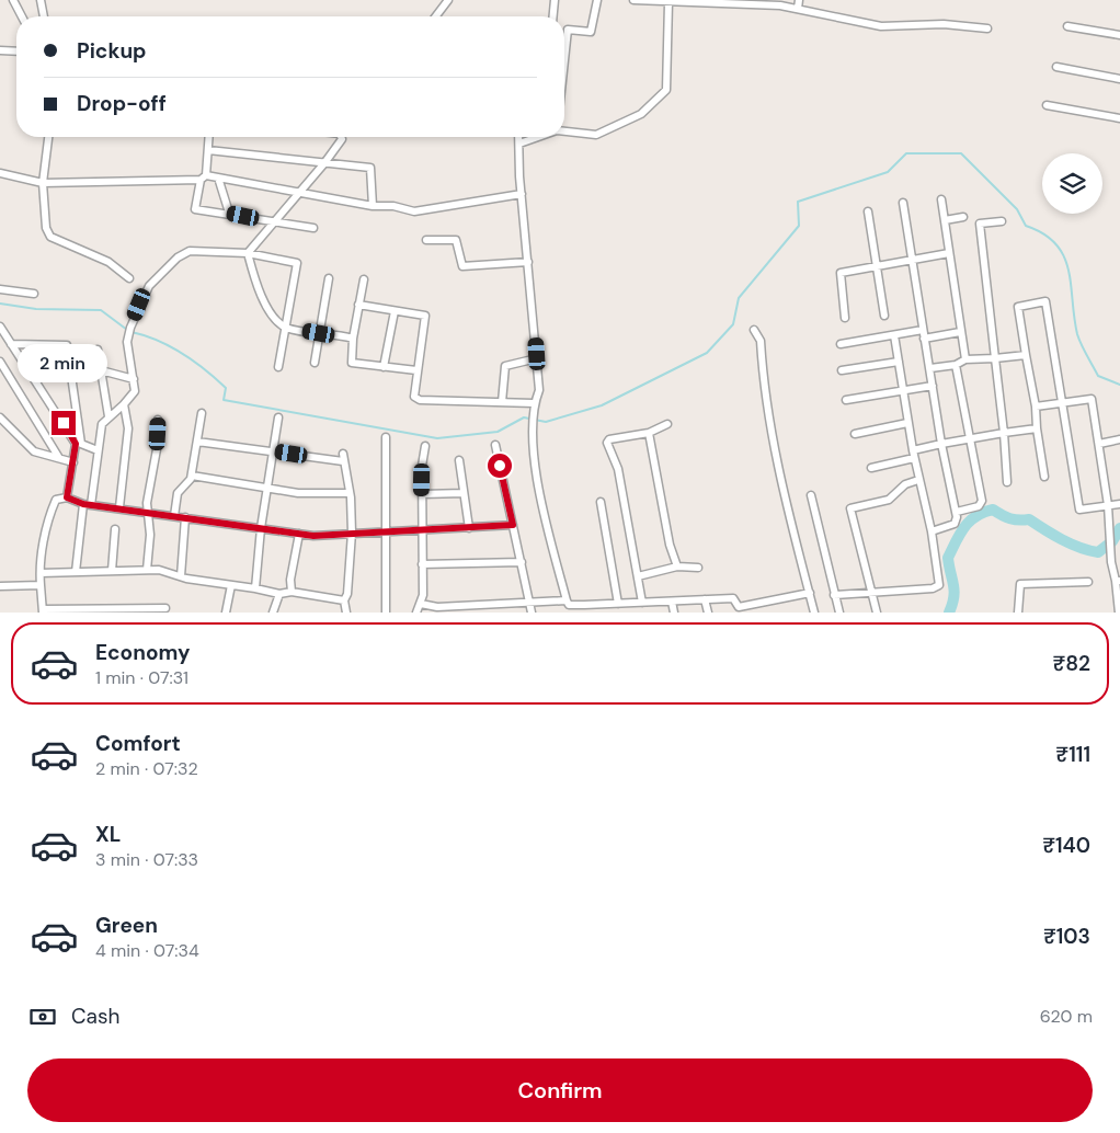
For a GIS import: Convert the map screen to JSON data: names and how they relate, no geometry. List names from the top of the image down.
{
  "page": {
    "banner": ["Pickup", "Drop-off"],
    "bubble": "2 min",
    "list": [
      {
        "name": "Economy",
        "note": "1 min · 07:31",
        "value": "₹82"
      },
      {
        "name": "Comfort",
        "note": "2 min · 07:32",
        "value": "₹111"
      },
      {
        "name": "XL",
        "note": "3 min · 07:33",
        "value": "₹140"
      },
      {
        "name": "Green",
        "note": "4 min · 07:34",
        "value": "₹103"
      }
    ],
    "pay": ["Cash", "620 m"],
    "buttons": "Confirm"
  }
}
